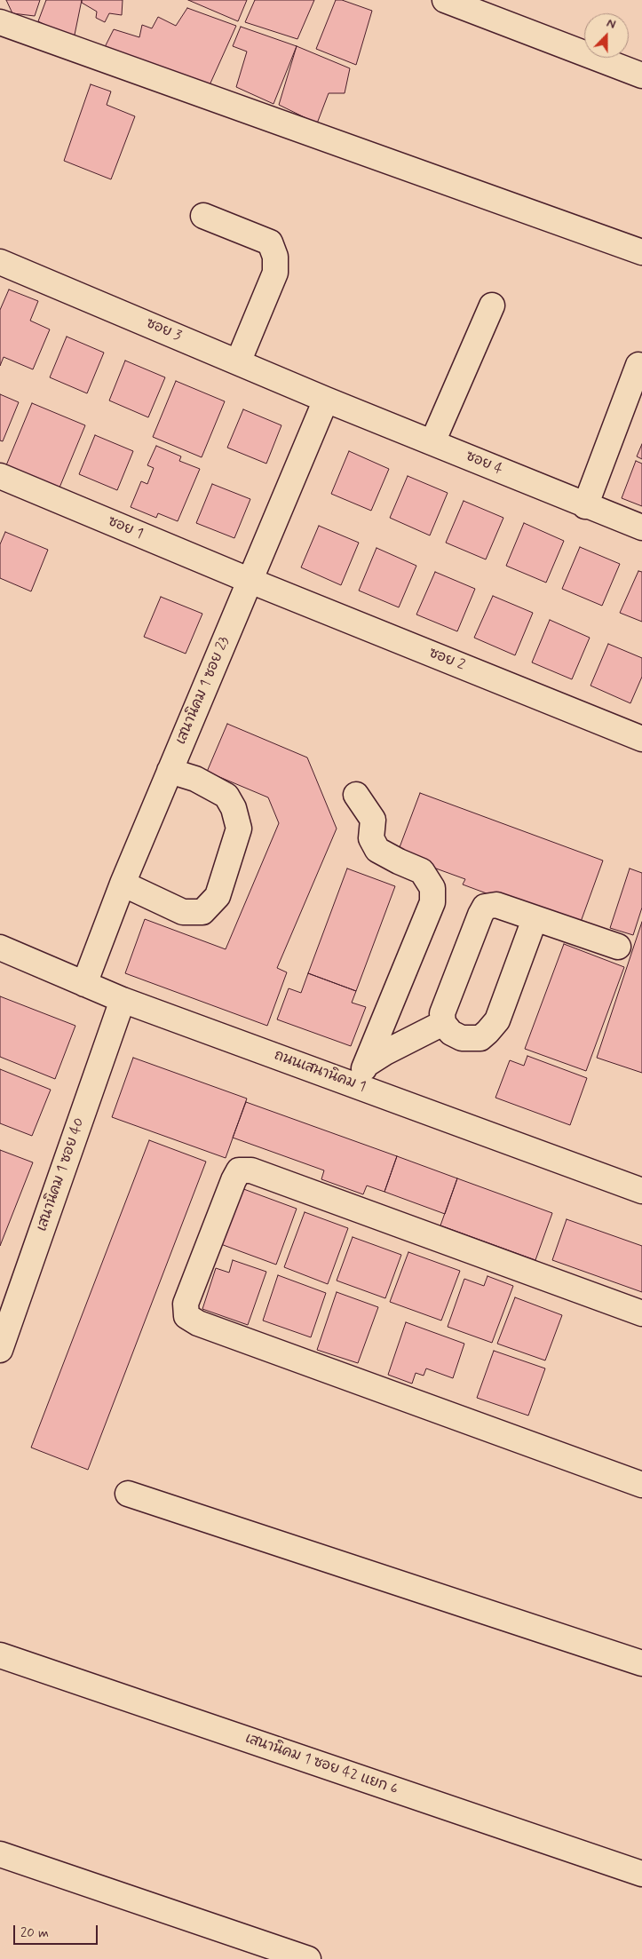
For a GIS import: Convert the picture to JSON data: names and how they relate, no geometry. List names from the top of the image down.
{
  "streets": {
    "street": [
      "ซอย 3",
      "ซอย 4",
      "ซอย 1",
      "ซอย 2",
      "เสนานิคม 1 ซอย 23",
      "ถนนเสนานิคม 1",
      "เสนานิคม 1 ซอย 40",
      "เสนานิคม 1 ซอย 42 แยก 6"
    ]
  },
  "crossings": [
    ["ซอย 3", "ซอย 4"],
    ["ซอย 3", "เสนานิคม 1 ซอย 23"],
    ["ซอย 4", "เสนานิคม 1 ซอย 23"],
    ["ซอย 1", "ซอย 2"],
    ["ซอย 1", "เสนานิคม 1 ซอย 23"],
    ["ซอย 2", "เสนานิคม 1 ซอย 23"],
    ["เสนานิคม 1 ซอย 23", "ถนนเสนานิคม 1"],
    ["ถนนเสนานิคม 1", "เสนานิคม 1 ซอย 40"]
  ],
  "scale_bar": "20 m",
  "north": "top"
}
